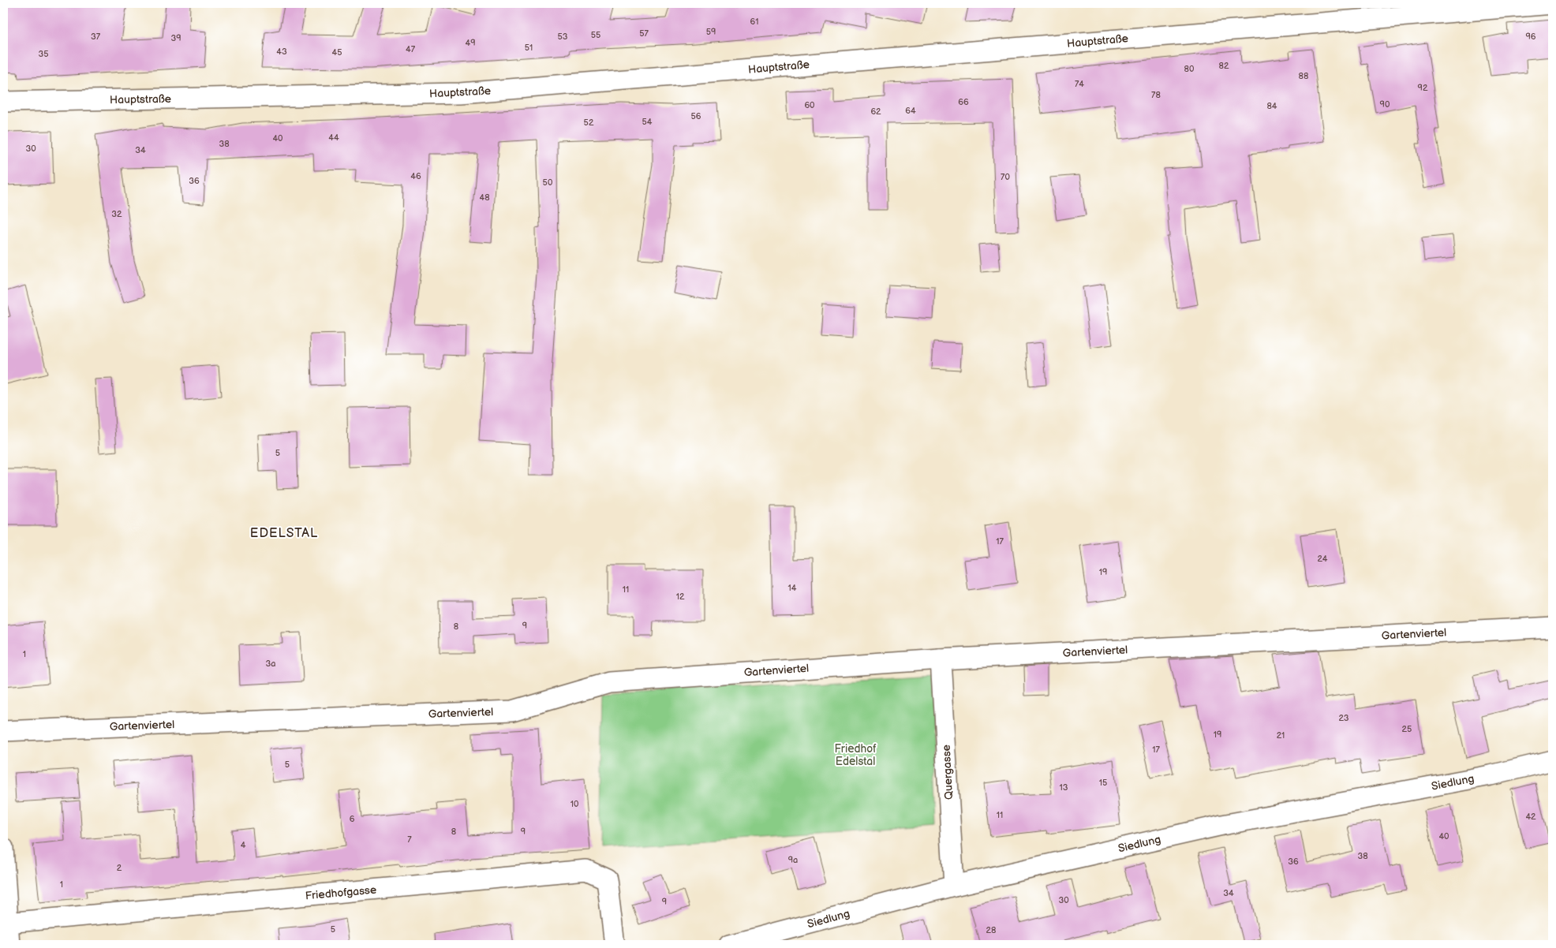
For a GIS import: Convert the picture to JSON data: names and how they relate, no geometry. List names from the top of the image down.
{
  "streets": {
    "street": [
      "Hauptstraße",
      "Gartenviertel",
      "Quergasse",
      "Siedlung",
      "Friedhofgasse"
    ]
  },
  "crossings": [
    ["Gartenviertel", "Quergasse"],
    ["Quergasse", "Siedlung"]
  ],
  "districts": ["EDELSTAL"],
  "parks": ["Friedhof Edelstal"],
  "house_numbers": [
    "61",
    "59",
    "57",
    "55",
    "37",
    "53",
    "96",
    "39",
    "49",
    "51",
    "47",
    "43",
    "45",
    "35",
    "82",
    "80",
    "88",
    "74",
    "92",
    "78",
    "66",
    "90",
    "60",
    "84",
    "64",
    "62",
    "56",
    "54",
    "52",
    "44",
    "40",
    "38",
    "30",
    "34",
    "46",
    "70",
    "36",
    "50",
    "48",
    "32",
    "5",
    "17",
    "24",
    "19",
    "14",
    "11",
    "12",
    "9",
    "8",
    "1",
    "3a",
    "23",
    "25",
    "19",
    "21",
    "17",
    "5",
    "15",
    "13",
    "10",
    "11",
    "42",
    "6",
    "8",
    "9",
    "40",
    "7",
    "4",
    "38",
    "9a",
    "36",
    "2",
    "1",
    "34",
    "30",
    "9",
    "5",
    "28"
  ]
}
